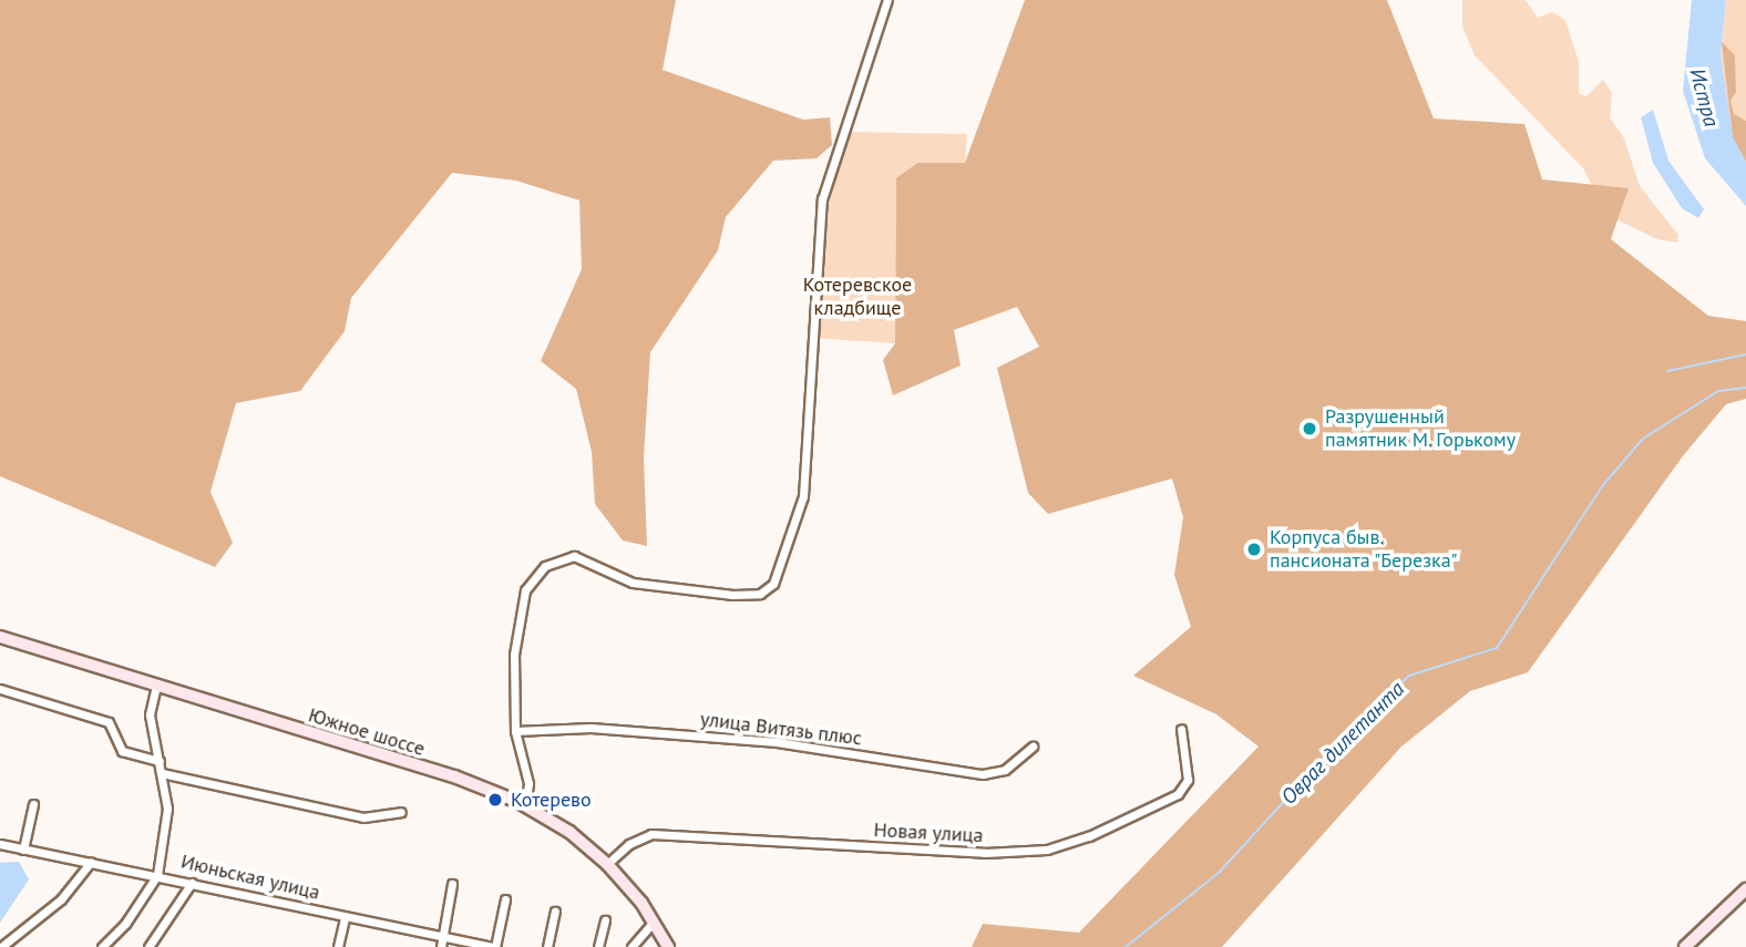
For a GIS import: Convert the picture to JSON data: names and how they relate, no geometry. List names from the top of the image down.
{
  "streets": {
    "main road": ["Южное шоссе"],
    "street": ["улица Витязь плюс", "Новая улица", "Июньская улица"]
  },
  "crossings": [
    ["Южное шоссе", "Новая улица"]
  ],
  "water": ["Истра", "Овраг дилетанта"],
  "parks": ["Котеревское кладбище"],
  "places": ["Разрушенный памятник М. Горькому", "Корпуса быв. пансионата \"Березка\"", "Котерево"]
}
